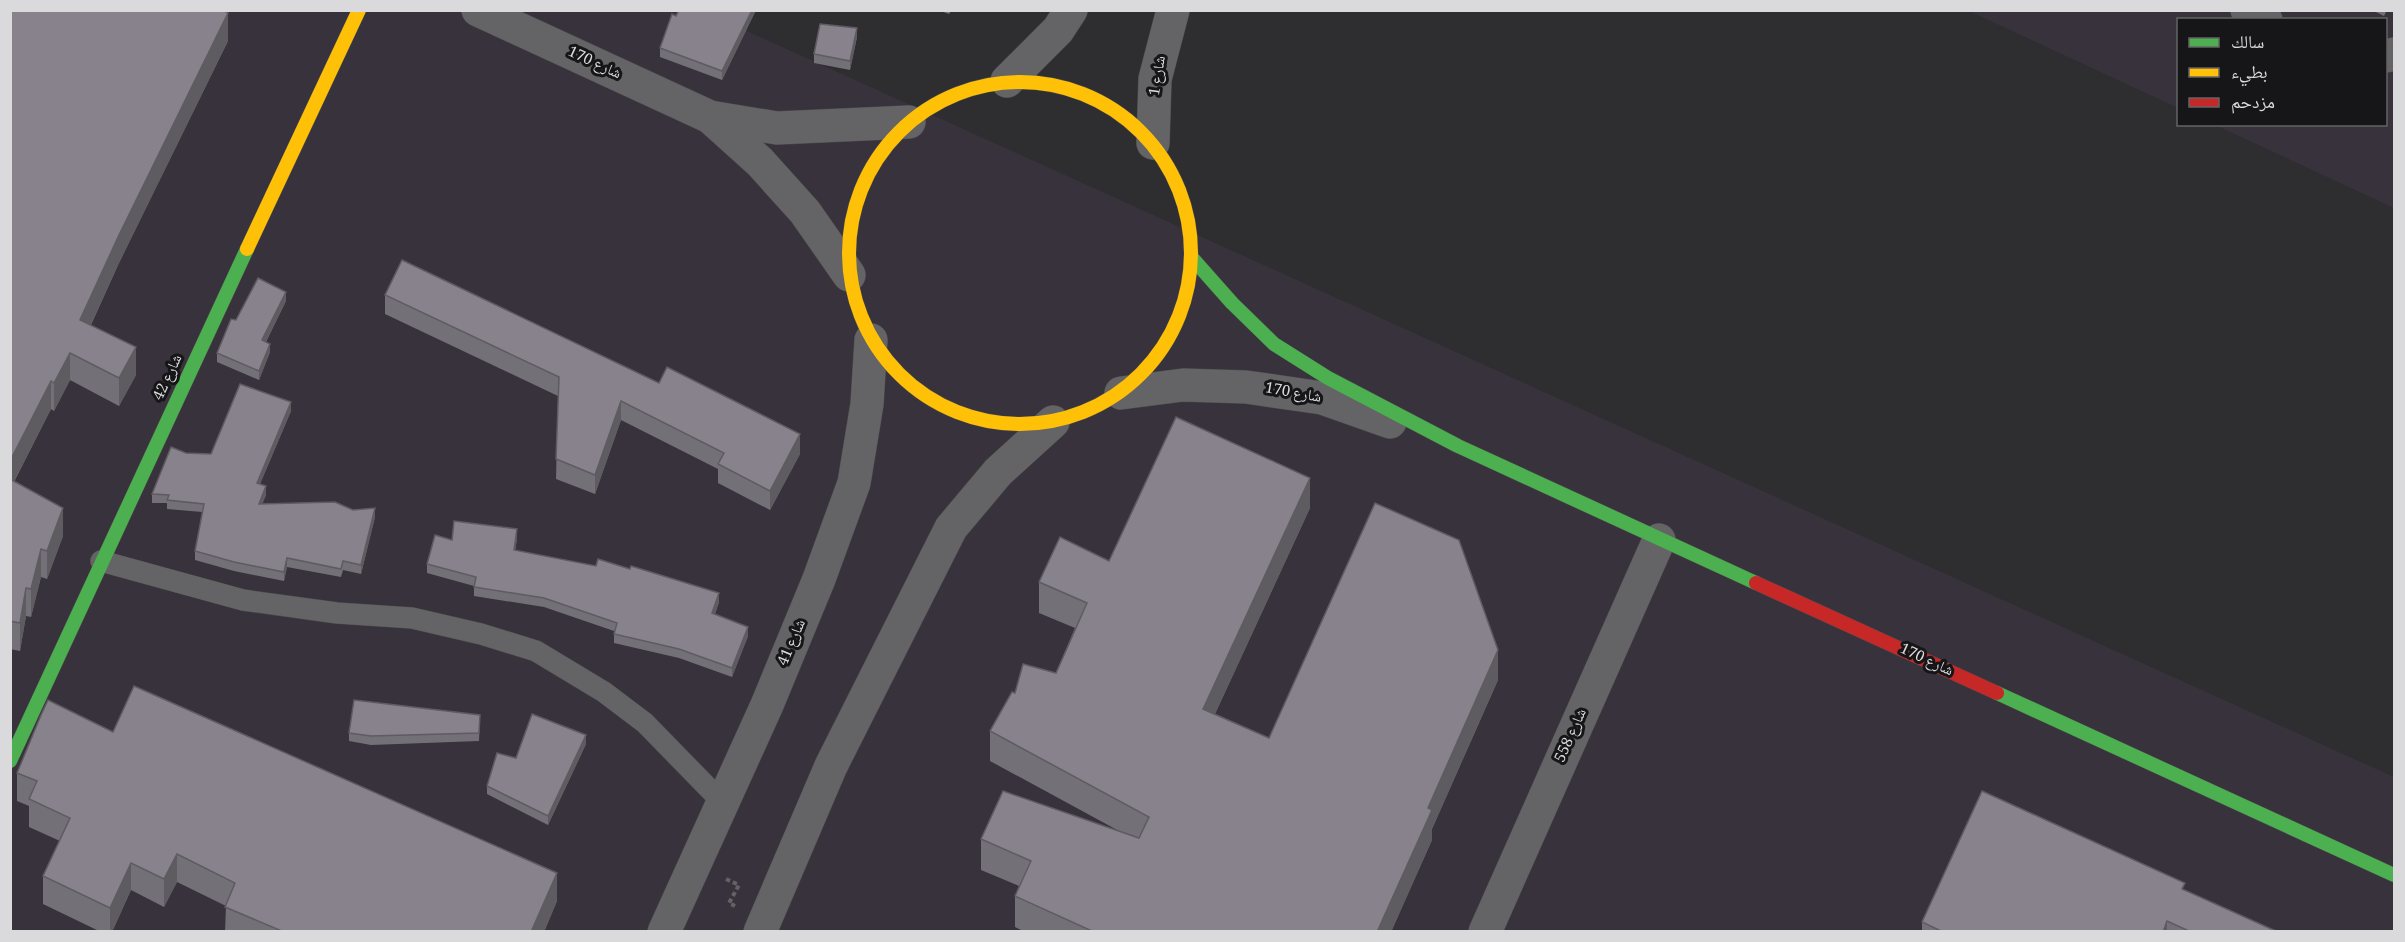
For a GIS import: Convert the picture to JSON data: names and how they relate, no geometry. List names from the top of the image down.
{
  "streets": {
    "street": [
      "شارع 170",
      "شارع 1",
      "شارع 42",
      "شارع 41",
      "شارع 558"
    ]
  },
  "crossings": [
    ["شارع 170", "شارع 558"]
  ],
  "legend": ["سالك", "بطيء", "مزدحم"]
}
